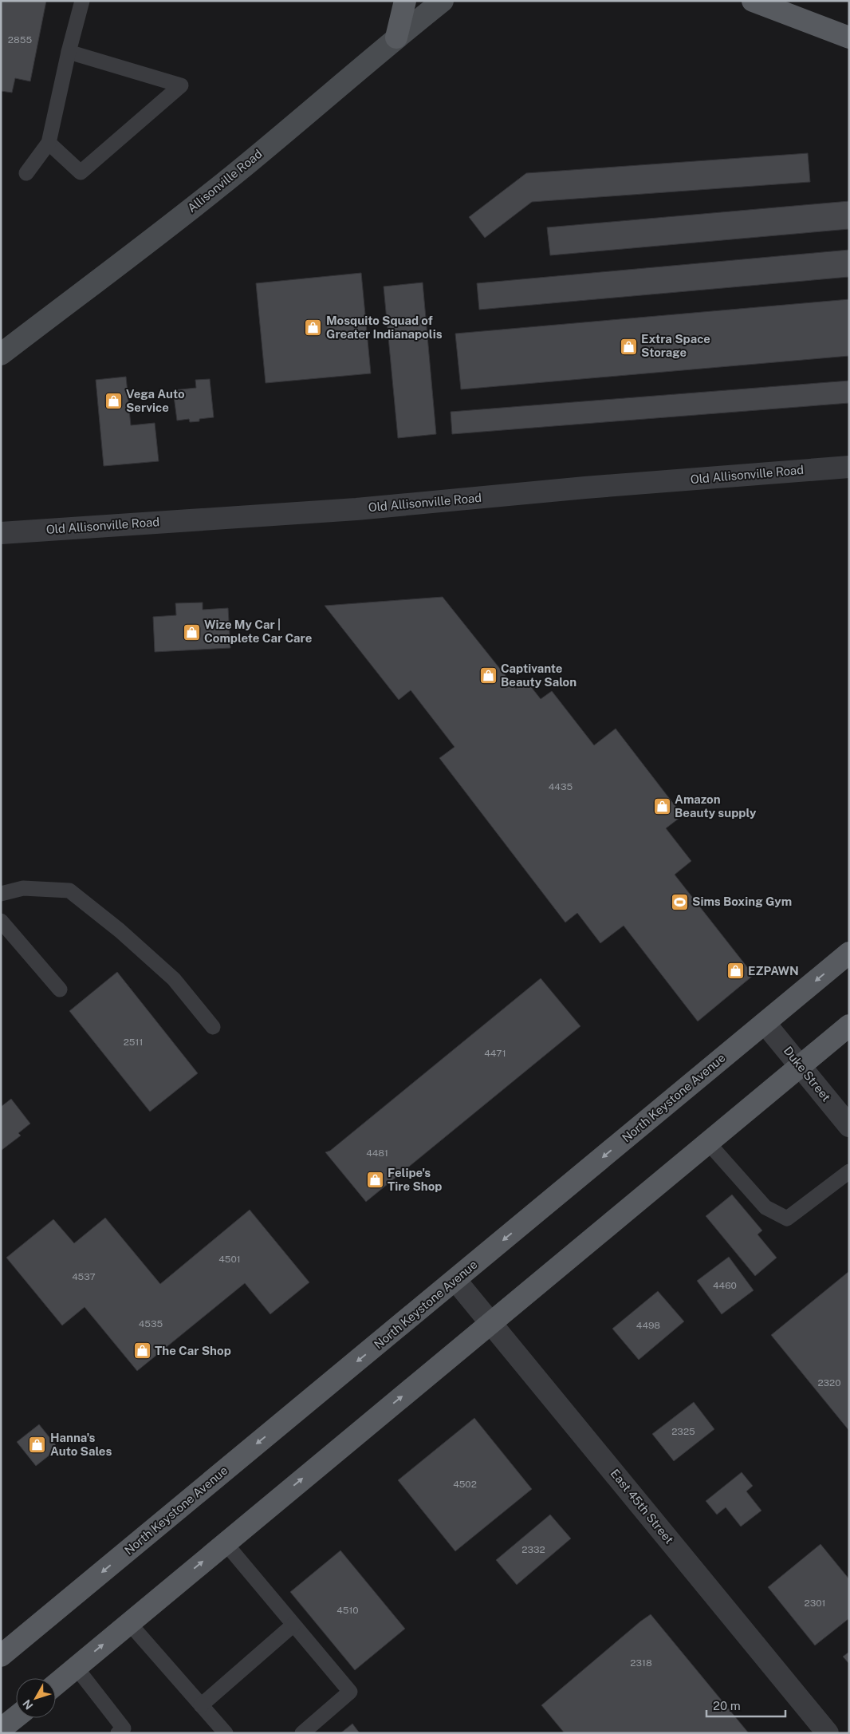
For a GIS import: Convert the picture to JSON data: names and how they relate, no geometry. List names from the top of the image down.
{
  "streets": {
    "main road": ["Allisonville Road", "North Keystone Avenue"],
    "street": ["Old Allisonville Road", "Duke Street", "East 45th Street"]
  },
  "crossings": [
    ["Duke Street", "North Keystone Avenue"],
    ["North Keystone Avenue", "East 45th Street"]
  ],
  "places": {
    "shop": [
      "Mosquito Squad of Greater Indianapolis",
      "Extra Space Storage",
      "Vega Auto Service",
      "Wize My Car | Complete Car Care",
      "Captivante Beauty Salon",
      "Amazon Beauty supply",
      "EZPAWN",
      "Felipe's Tire Shop",
      "The Car Shop",
      "Hanna's Auto Sales"
    ],
    "sports": ["Sims Boxing Gym"]
  },
  "house_numbers": [
    "2855",
    "4435",
    "2511",
    "4471",
    "4481",
    "4501",
    "4537",
    "4460",
    "4535",
    "4498",
    "2320",
    "2325",
    "4502",
    "2332",
    "2301",
    "4510",
    "2318"
  ],
  "scale_bar": "20 m",
  "north": "bottom left"
}
